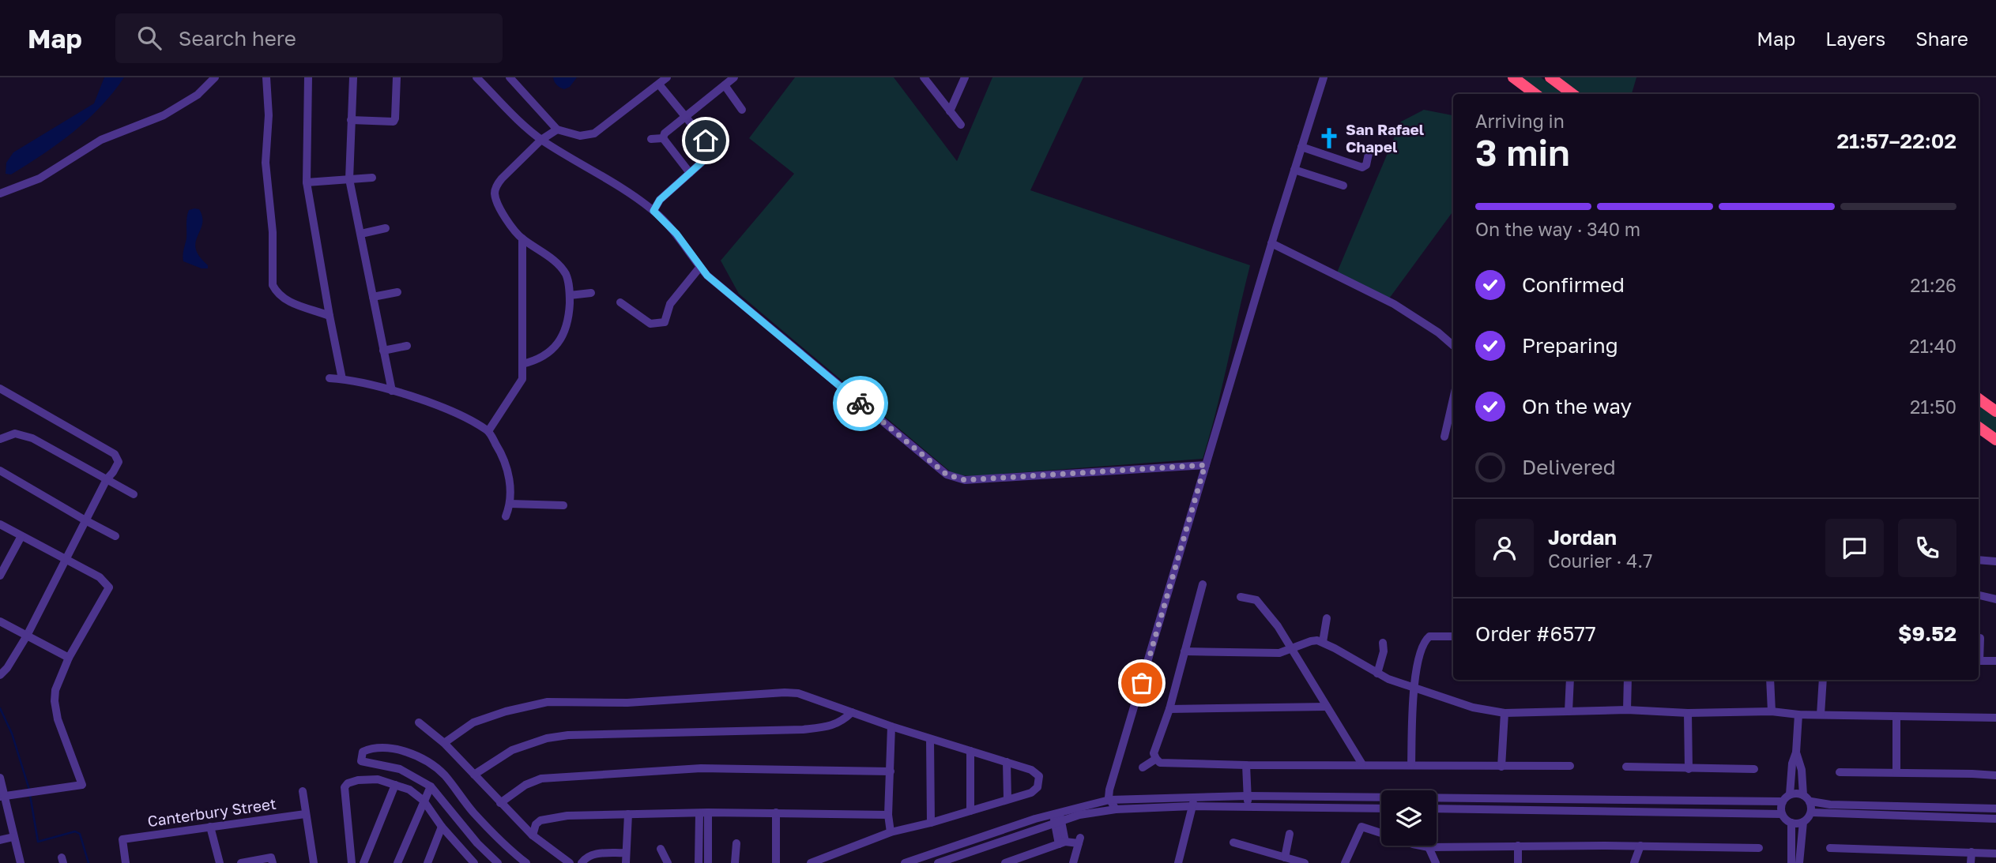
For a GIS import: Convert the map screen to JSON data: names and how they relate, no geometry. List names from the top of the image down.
{
  "streets": {
    "street": ["Canterbury Street"]
  },
  "places": {
    "church": ["San Rafael Chapel"]
  },
  "page": {
    "header": "Map",
    "search": "Search here",
    "nav": ["Map", "Layers", "Share"],
    "heading": ["3 min", "Arriving in", "21:57–22:02"],
    "panel": [
      "Jordan",
      "Courier · 4.7",
      "Order #6577",
      "$9.52"
    ],
    "bar": "On the way · 340 m",
    "list": [
      ["Confirmed", "21:26"],
      ["Preparing", "21:40"],
      ["On the way", "21:50"],
      "Delivered"
    ]
  }
}
